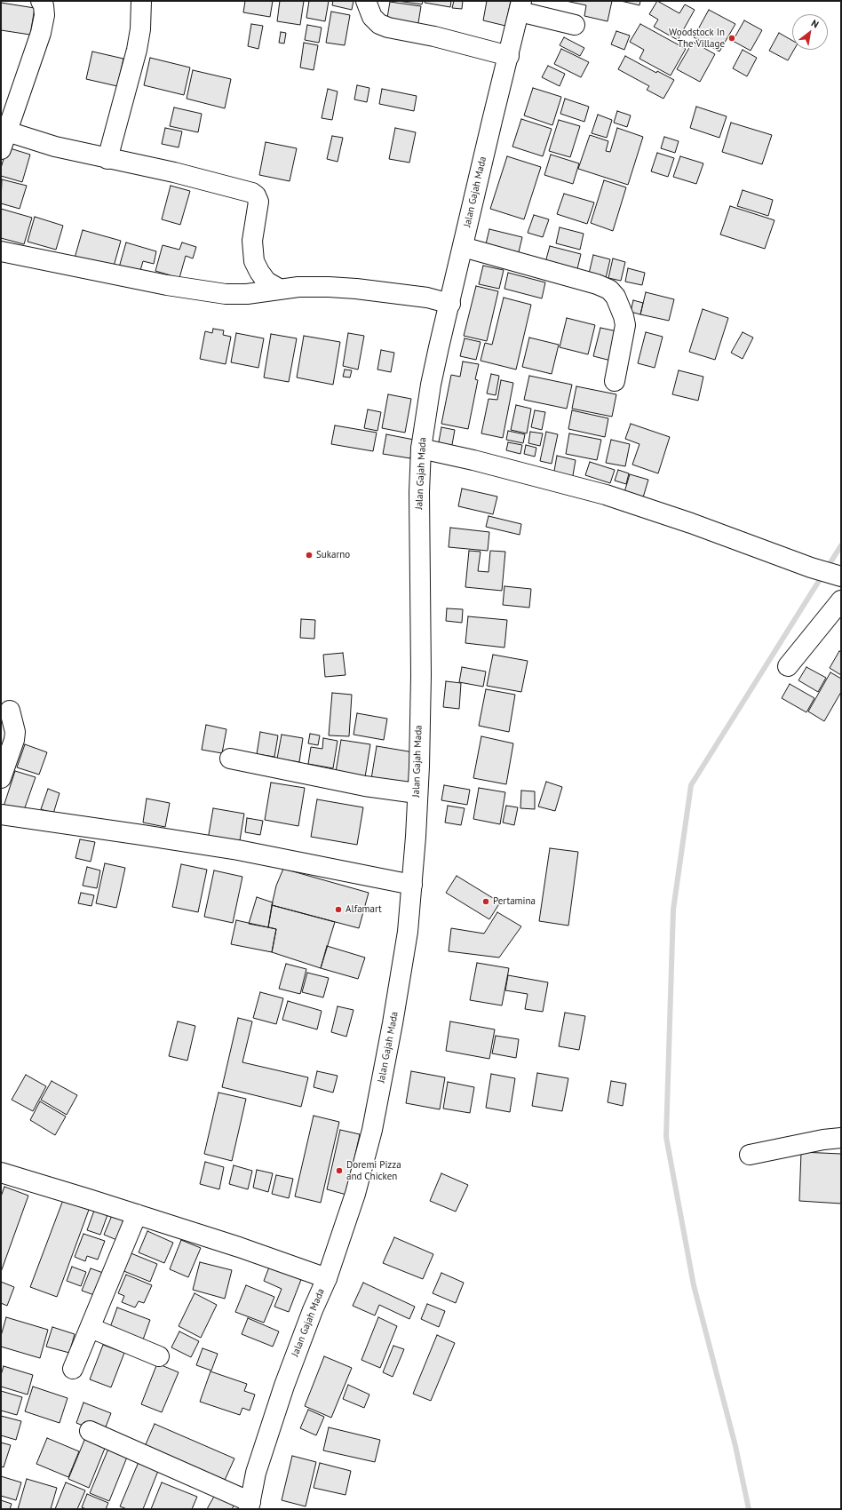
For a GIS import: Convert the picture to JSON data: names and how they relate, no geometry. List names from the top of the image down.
{
  "streets": {
    "main road": ["Jalan Gajah Mada"]
  },
  "places": [
    "Woodstock In The Village",
    "Sukarno",
    "Pertamina",
    "Alfamart",
    "Doremi Pizza and Chicken"
  ],
  "north": "top right"
}
